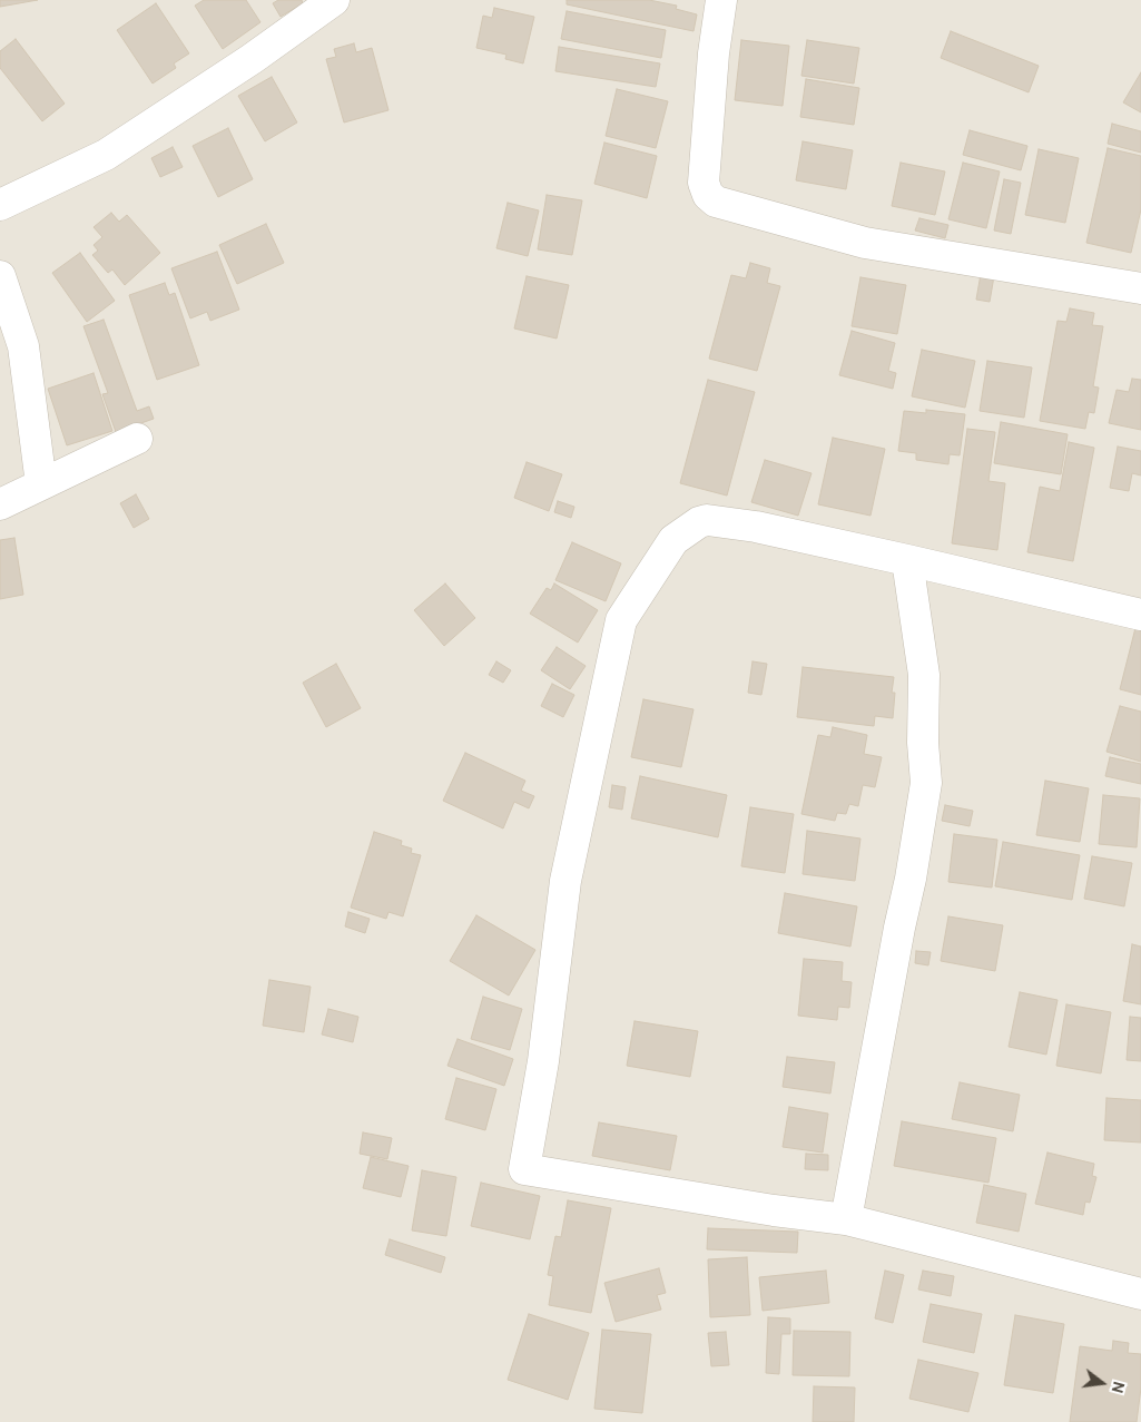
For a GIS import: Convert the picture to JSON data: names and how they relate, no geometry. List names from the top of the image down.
{
  "north": "right"
}
